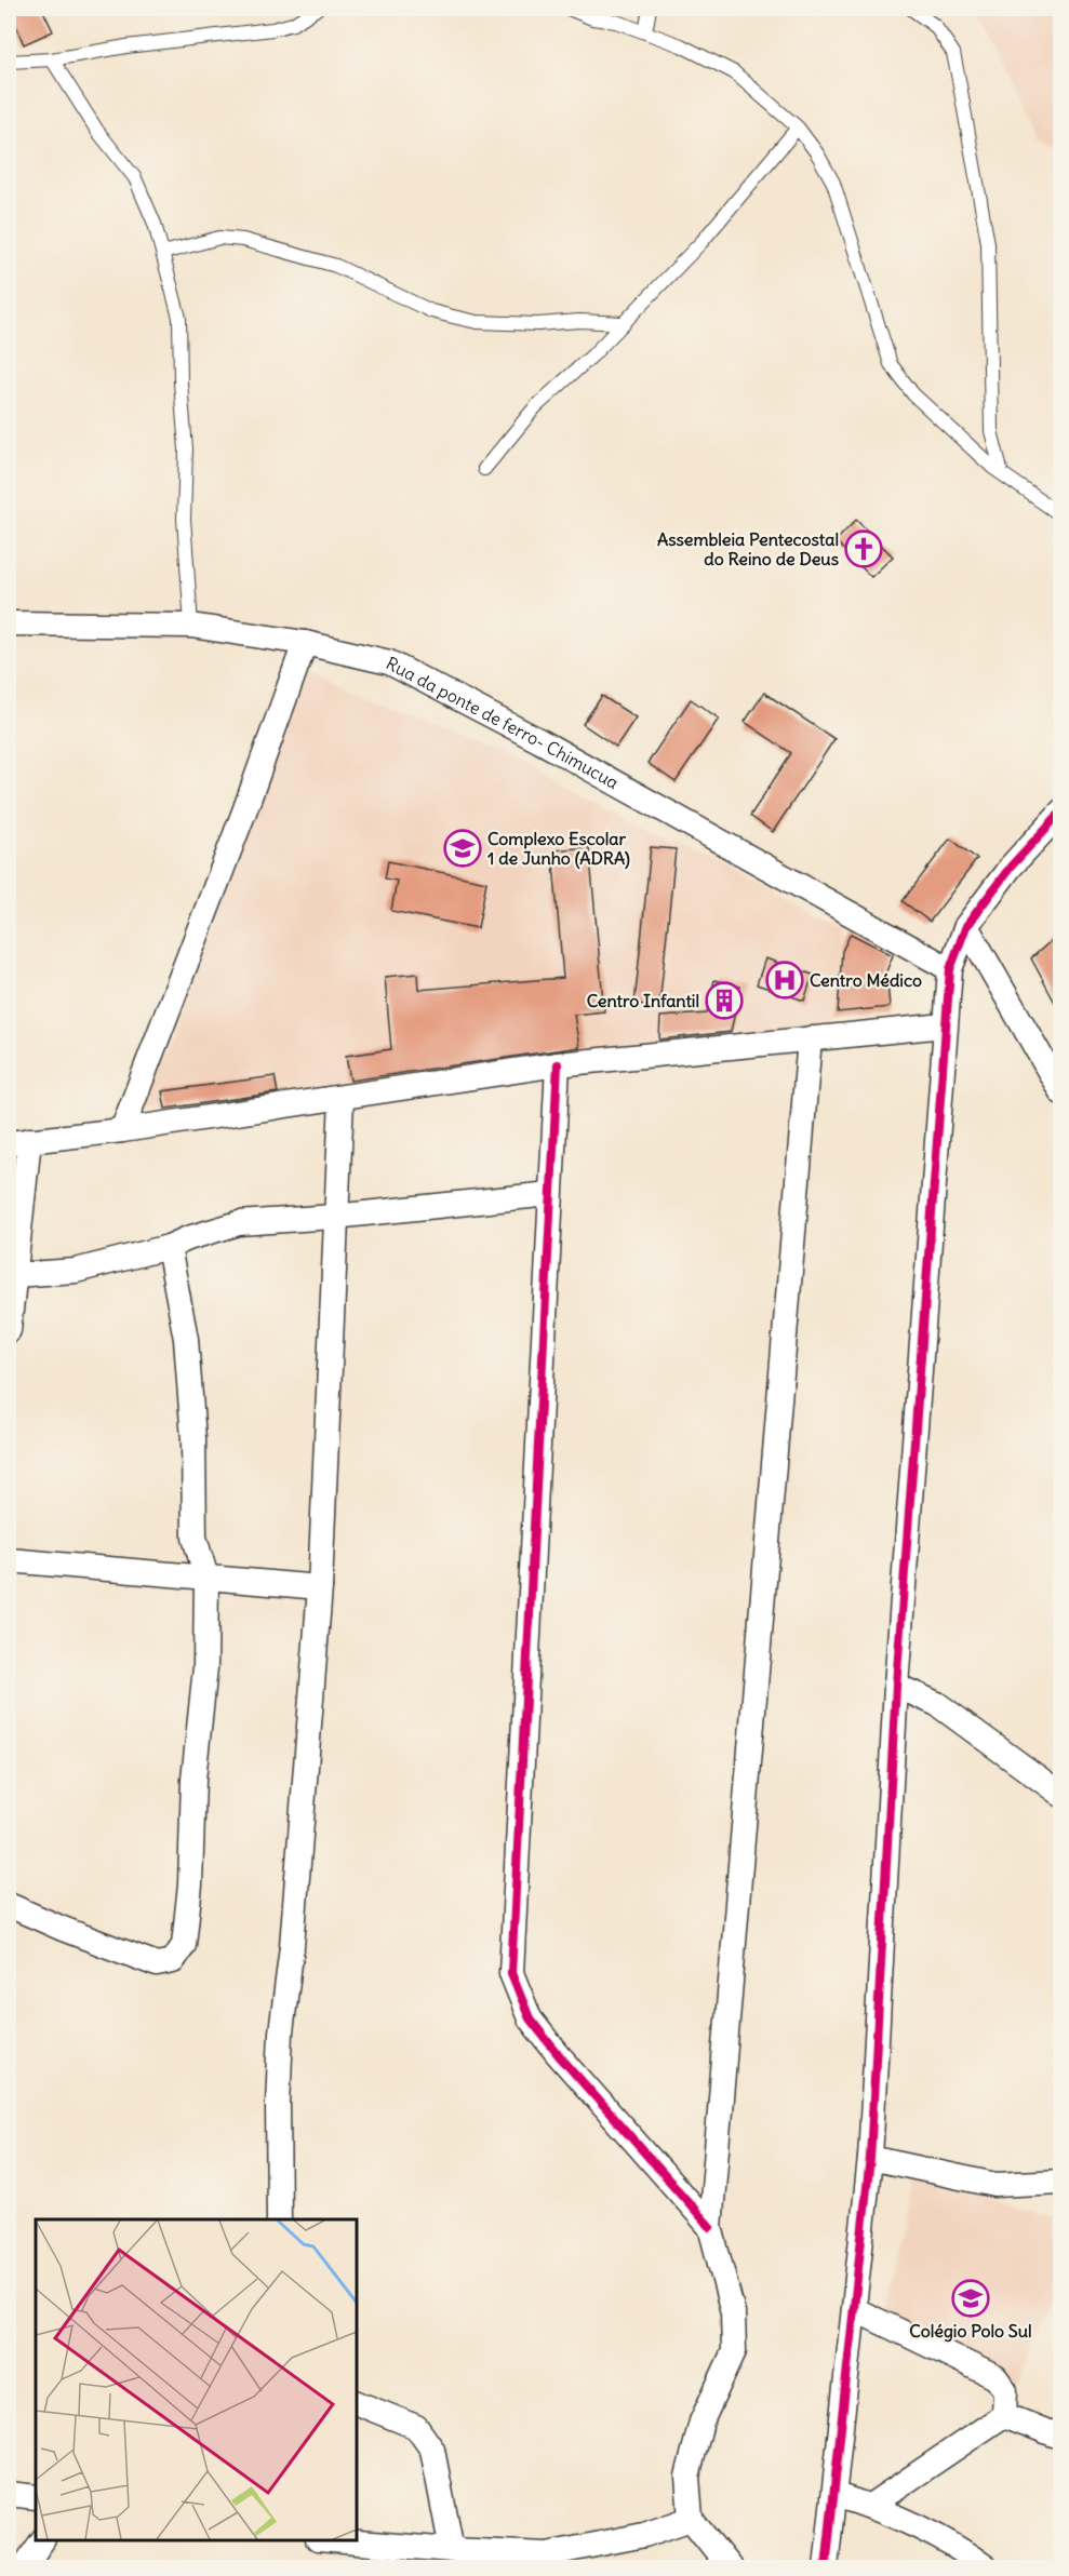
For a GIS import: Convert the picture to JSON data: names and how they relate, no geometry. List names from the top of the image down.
{
  "streets": {
    "street": ["Rua da ponte de ferro- Chimucua"]
  },
  "places": {
    "church": ["Assembleia Pentecostal do Reino de Deus"],
    "school or university": ["Complexo Escolar 1 de Junho (ADRA)", "Colégio Polo Sul"],
    "hospital": ["Centro Médico"],
    "building": ["Centro Infantil"]
  }
}
